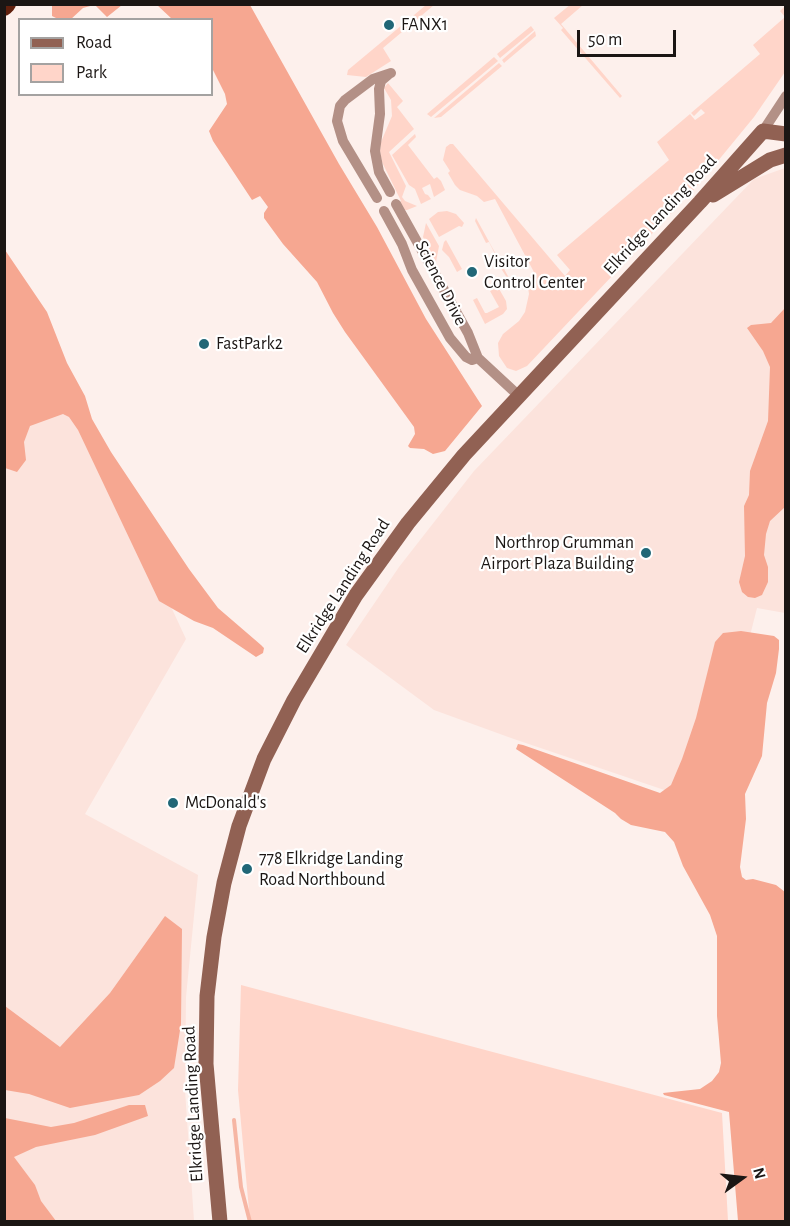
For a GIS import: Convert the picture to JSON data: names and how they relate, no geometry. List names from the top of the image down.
{
  "streets": {
    "main road": ["Elkridge Landing Road"],
    "street": ["Science Drive"]
  },
  "crossings": [
    ["Elkridge Landing Road", "Science Drive"]
  ],
  "places": [
    "FANX1",
    "Visitor Control Center",
    "FastPark2",
    "Northrop Grumman Airport Plaza Building",
    "McDonald's",
    "778 Elkridge Landing Road Northbound"
  ],
  "legend": ["Road", "Park"],
  "scale_bar": "50 m",
  "north": "right"
}
